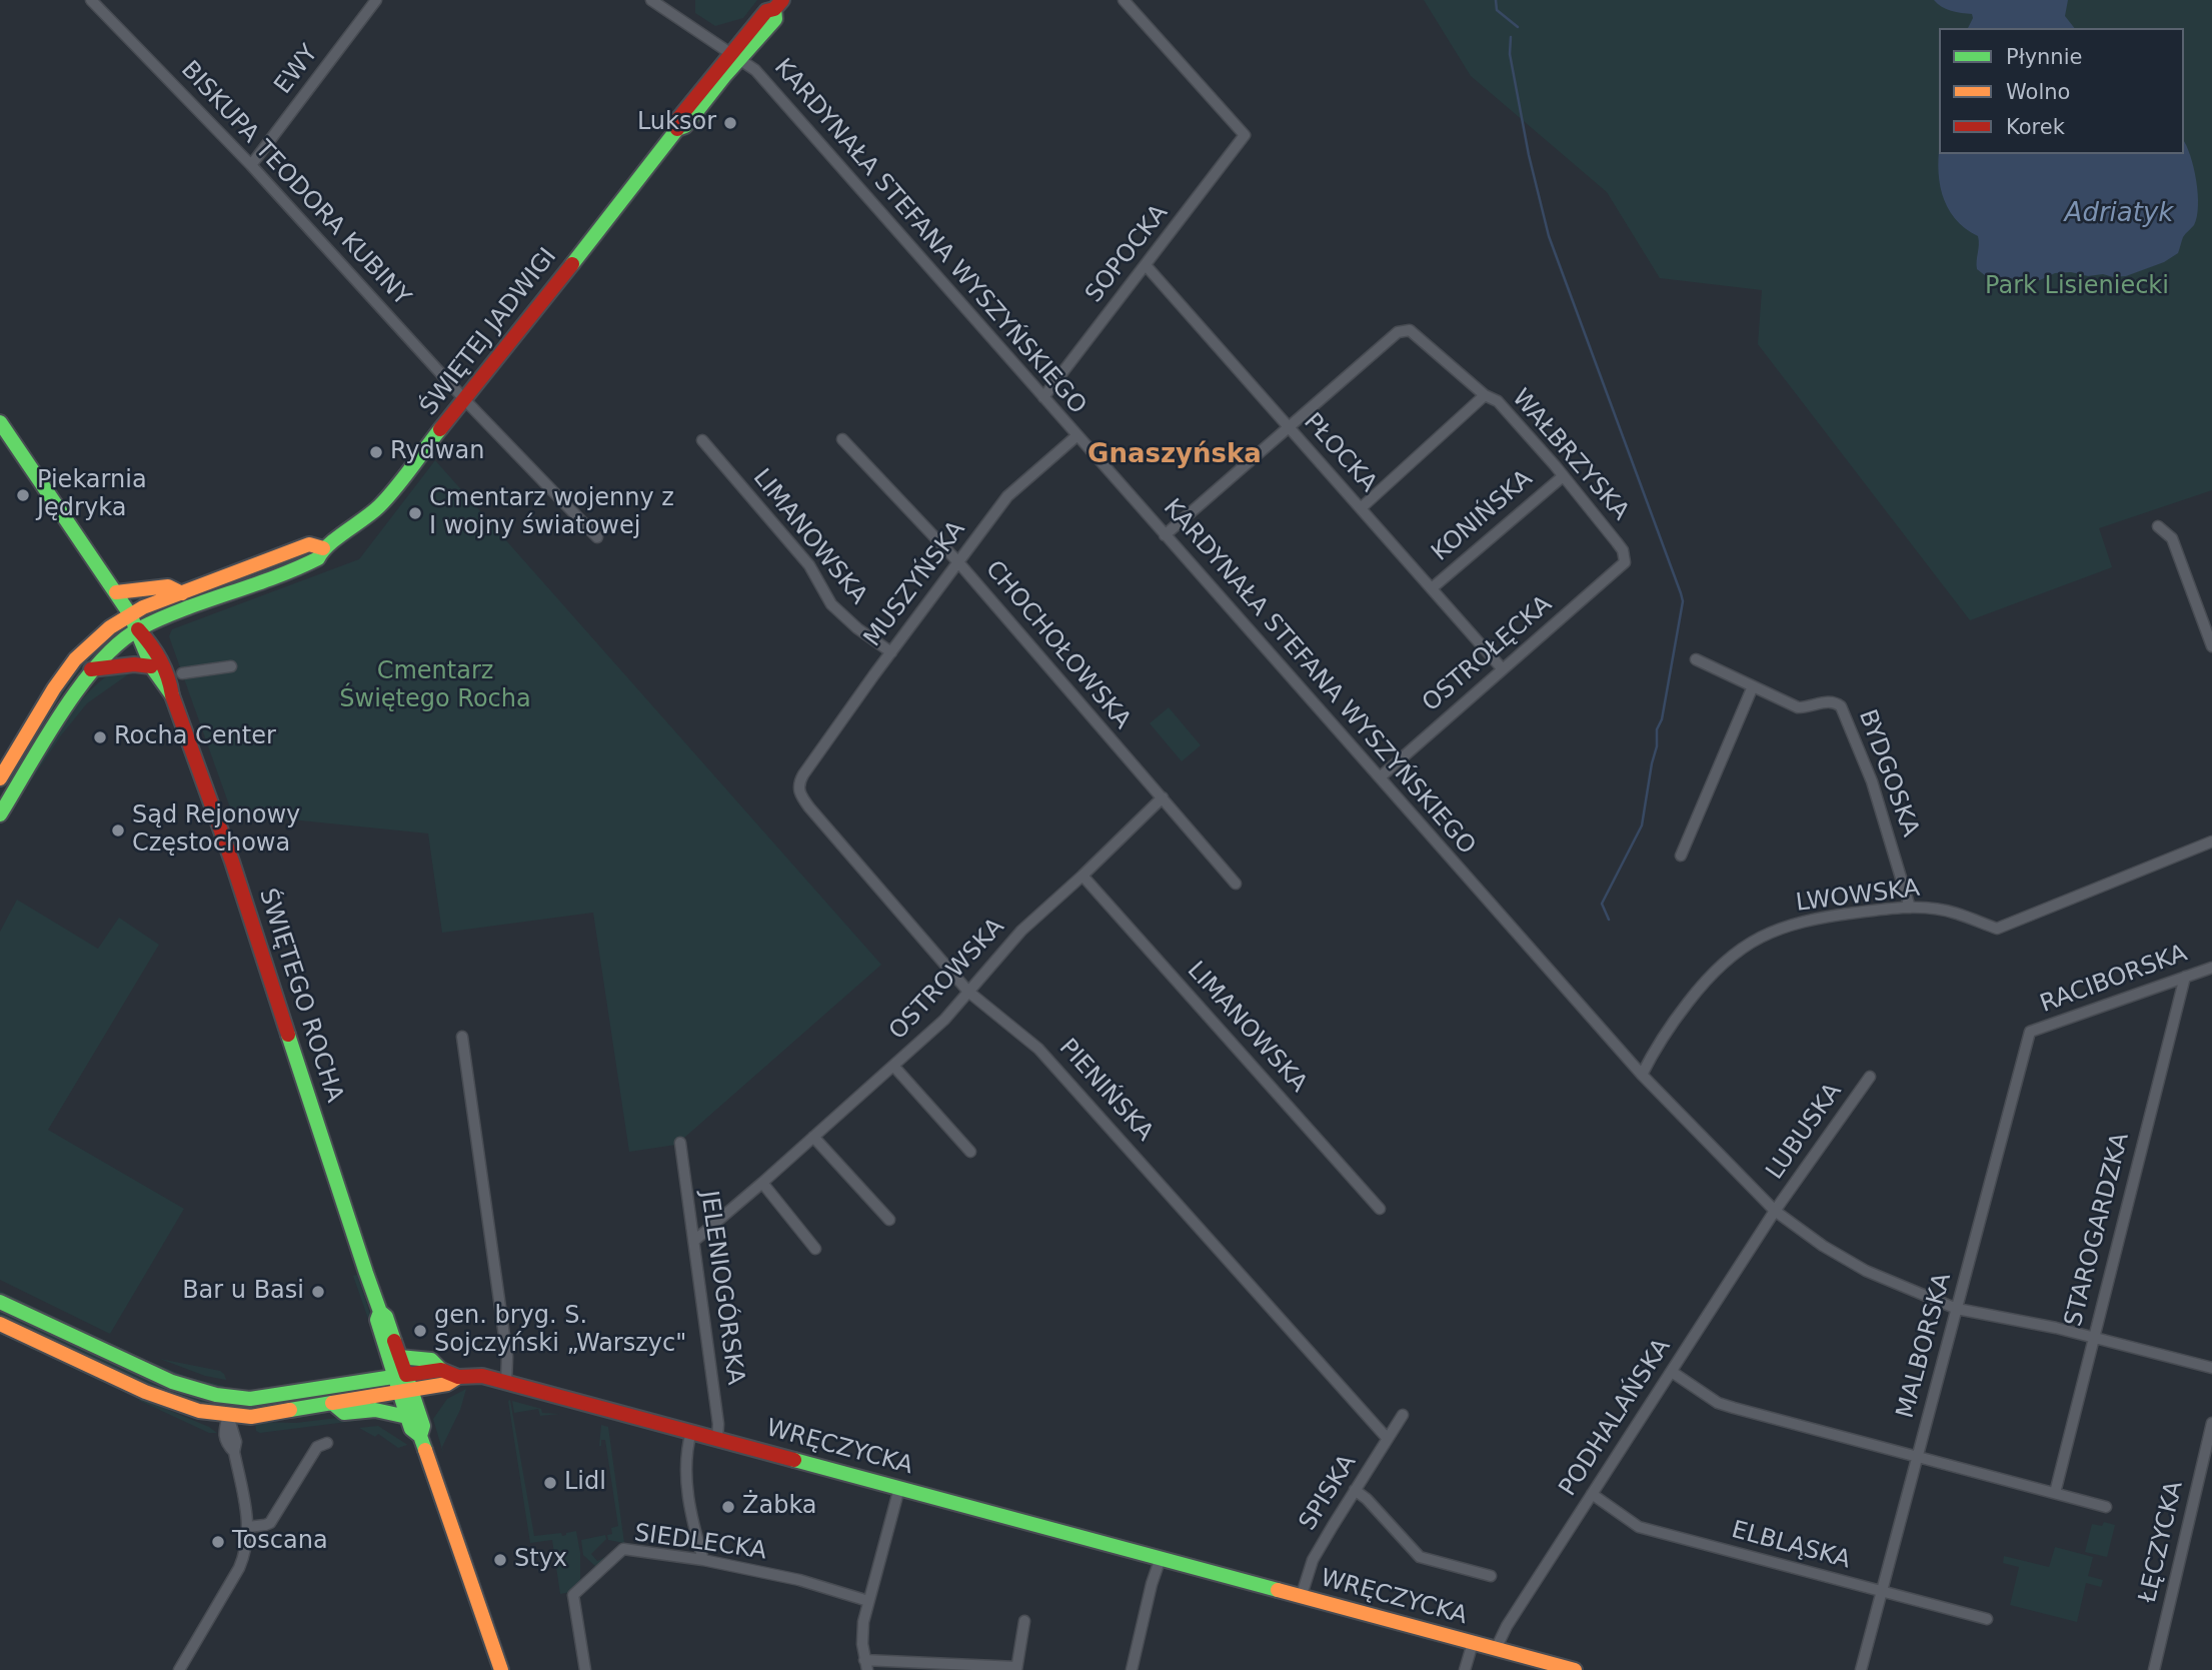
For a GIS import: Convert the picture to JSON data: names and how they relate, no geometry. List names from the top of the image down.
{
  "streets": {
    "main road": ["ŚWIĘTEJ JADWIGI", "ŚWIĘTEGO ROCHA", "WRĘCZYCKA"],
    "street": [
      "EWY",
      "BISKUPA TEODORA KUBINY",
      "KARDYNAŁA STEFANA WYSZYŃSKIEGO",
      "SOPOCKA",
      "PŁOCKA",
      "WAŁBRZYSKA",
      "KONIŃSKA",
      "LIMANOWSKA",
      "MUSZYŃSKA",
      "CHOCHOŁOWSKA",
      "OSTROŁĘCKA",
      "BYDGOSKA",
      "LWOWSKA",
      "OSTROWSKA",
      "RACIBORSKA",
      "PIENIŃSKA",
      "LUBUSKA",
      "STAROGARDZKA",
      "JELENIOGÓRSKA",
      "MALBORSKA",
      "PODHALAŃSKA",
      "SPISKA",
      "ŁĘCZYCKA",
      "SIEDLECKA",
      "ELBLĄSKA"
    ]
  },
  "crossings": [
    ["EWY", "BISKUPA TEODORA KUBINY"],
    ["BISKUPA TEODORA KUBINY", "ŚWIĘTEJ JADWIGI"],
    ["KARDYNAŁA STEFANA WYSZYŃSKIEGO", "SOPOCKA"],
    ["KARDYNAŁA STEFANA WYSZYŃSKIEGO", "ŚWIĘTEJ JADWIGI"],
    ["KARDYNAŁA STEFANA WYSZYŃSKIEGO", "MUSZYŃSKA"],
    ["KARDYNAŁA STEFANA WYSZYŃSKIEGO", "OSTROŁĘCKA"],
    ["KARDYNAŁA STEFANA WYSZYŃSKIEGO", "LWOWSKA"],
    ["KARDYNAŁA STEFANA WYSZYŃSKIEGO", "LUBUSKA"],
    ["KARDYNAŁA STEFANA WYSZYŃSKIEGO", "STAROGARDZKA"],
    ["KARDYNAŁA STEFANA WYSZYŃSKIEGO", "MALBORSKA"],
    ["KARDYNAŁA STEFANA WYSZYŃSKIEGO", "PODHALAŃSKA"],
    ["SOPOCKA", "PŁOCKA"],
    ["ŚWIĘTEJ JADWIGI", "ŚWIĘTEGO ROCHA"],
    ["PŁOCKA", "WAŁBRZYSKA"],
    ["PŁOCKA", "KONIŃSKA"],
    ["PŁOCKA", "OSTROŁĘCKA"],
    ["WAŁBRZYSKA", "KONIŃSKA"],
    ["WAŁBRZYSKA", "OSTROŁĘCKA"],
    ["LIMANOWSKA", "MUSZYŃSKA"],
    ["LIMANOWSKA", "OSTROWSKA"],
    ["MUSZYŃSKA", "CHOCHOŁOWSKA"],
    ["MUSZYŃSKA", "PIENIŃSKA"],
    ["CHOCHOŁOWSKA", "OSTROWSKA"],
    ["BYDGOSKA", "LWOWSKA"],
    ["OSTROWSKA", "PIENIŃSKA"],
    ["OSTROWSKA", "JELENIOGÓRSKA"],
    ["RACIBORSKA", "STAROGARDZKA"],
    ["RACIBORSKA", "MALBORSKA"],
    ["ŚWIĘTEGO ROCHA", "WRĘCZYCKA"],
    ["PIENIŃSKA", "SPISKA"],
    ["LUBUSKA", "PODHALAŃSKA"],
    ["JELENIOGÓRSKA", "WRĘCZYCKA"],
    ["MALBORSKA", "ELBLĄSKA"],
    ["PODHALAŃSKA", "WRĘCZYCKA"],
    ["PODHALAŃSKA", "ELBLĄSKA"],
    ["WRĘCZYCKA", "SPISKA"]
  ],
  "districts": ["Gnaszyńska"],
  "water": ["Adriatyk"],
  "parks": ["Park Lisieniecki", "Cmentarz Świętego Rocha"],
  "places": [
    "Luksor",
    "Rydwan",
    "Piekarnia Jędryka",
    "Cmentarz wojenny z I wojny światowej",
    "Rocha Center",
    "Sąd Rejonowy Częstochowa",
    "Bar u Basi",
    "gen. bryg. S. Sojczyński „Warszyc\"",
    "Lidl",
    "Żabka",
    "Toscana",
    "Styx"
  ],
  "legend": ["Płynnie", "Wolno", "Korek"]
}
